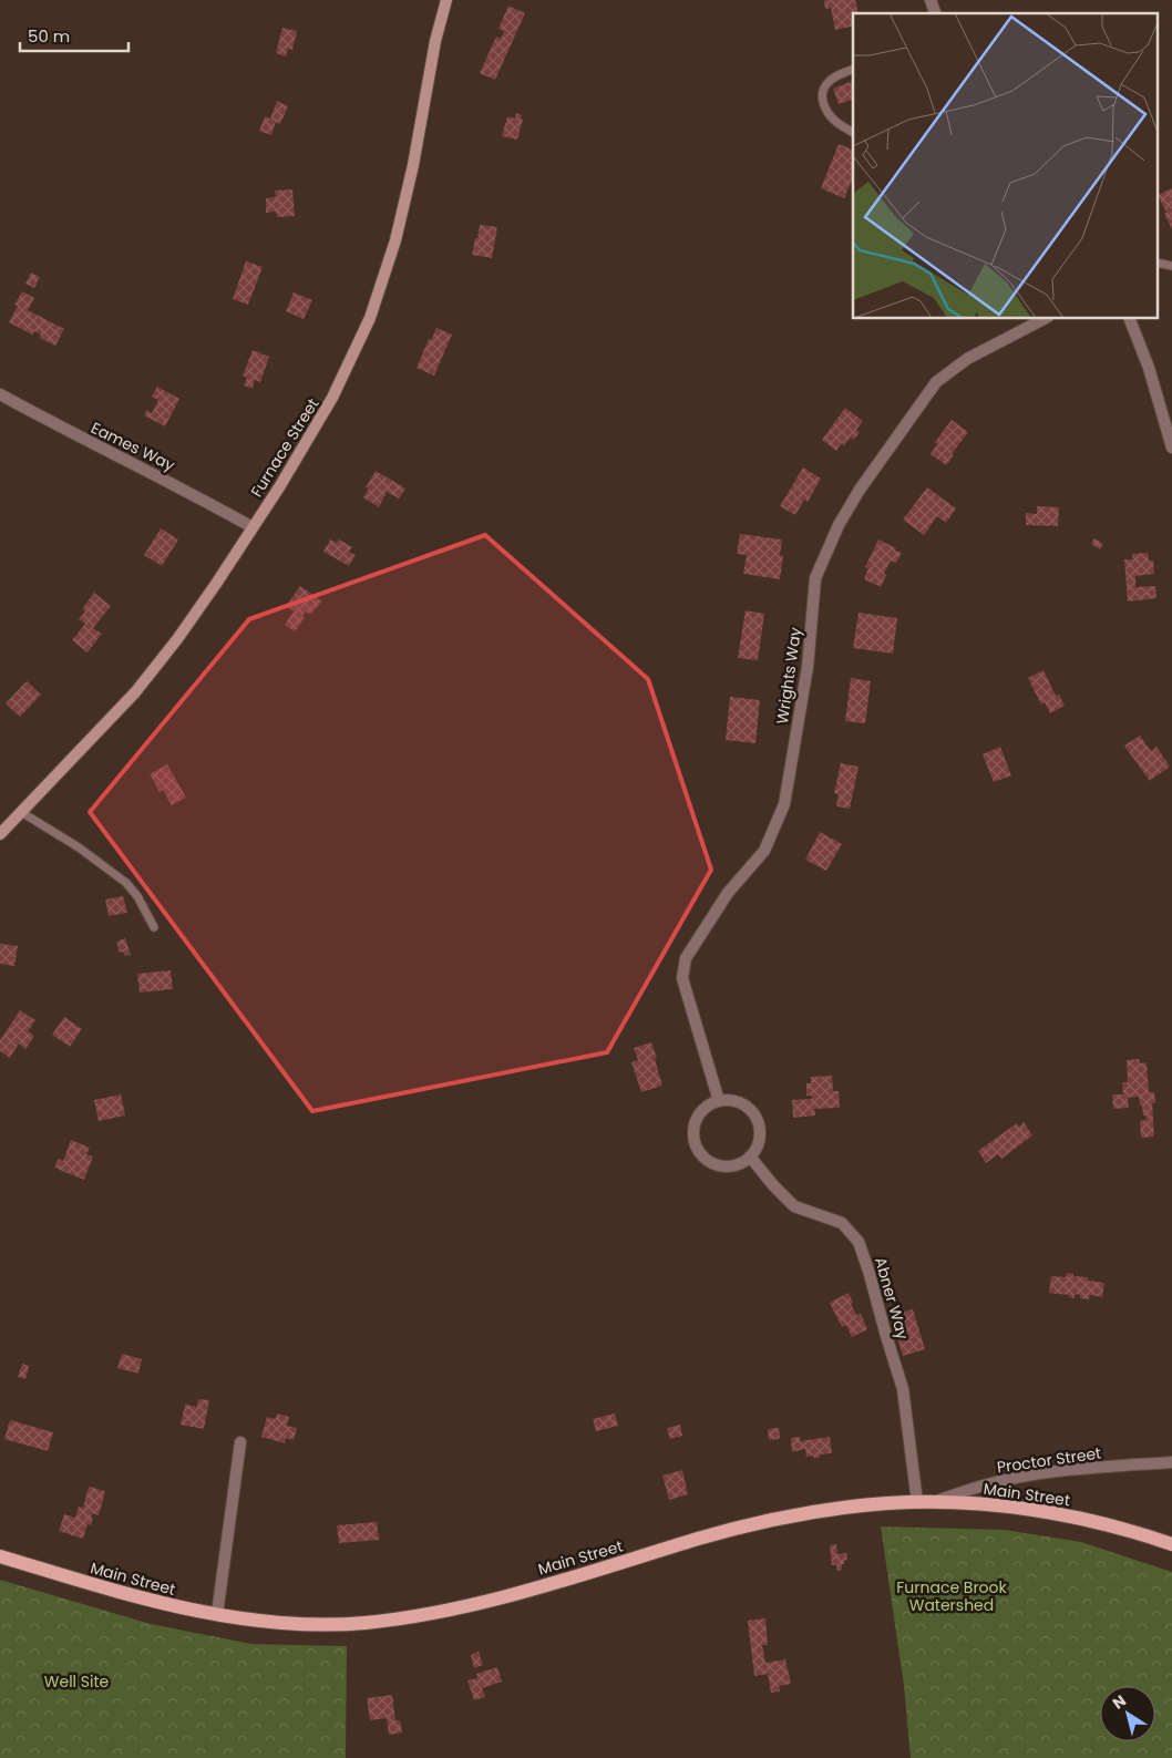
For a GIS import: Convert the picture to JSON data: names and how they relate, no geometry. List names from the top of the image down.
{
  "streets": {
    "main road": ["Furnace Street", "Main Street"],
    "street": [
      "Eames Way",
      "Wrights Way",
      "Abner Way",
      "Proctor Street"
    ]
  },
  "crossings": [
    ["Eames Way", "Furnace Street"],
    ["Wrights Way", "Abner Way"],
    ["Abner Way", "Main Street"],
    ["Proctor Street", "Main Street"]
  ],
  "parks": ["Furnace Brook Watershed", "Well Site"],
  "scale_bar": "50 m",
  "north": "top left"
}
